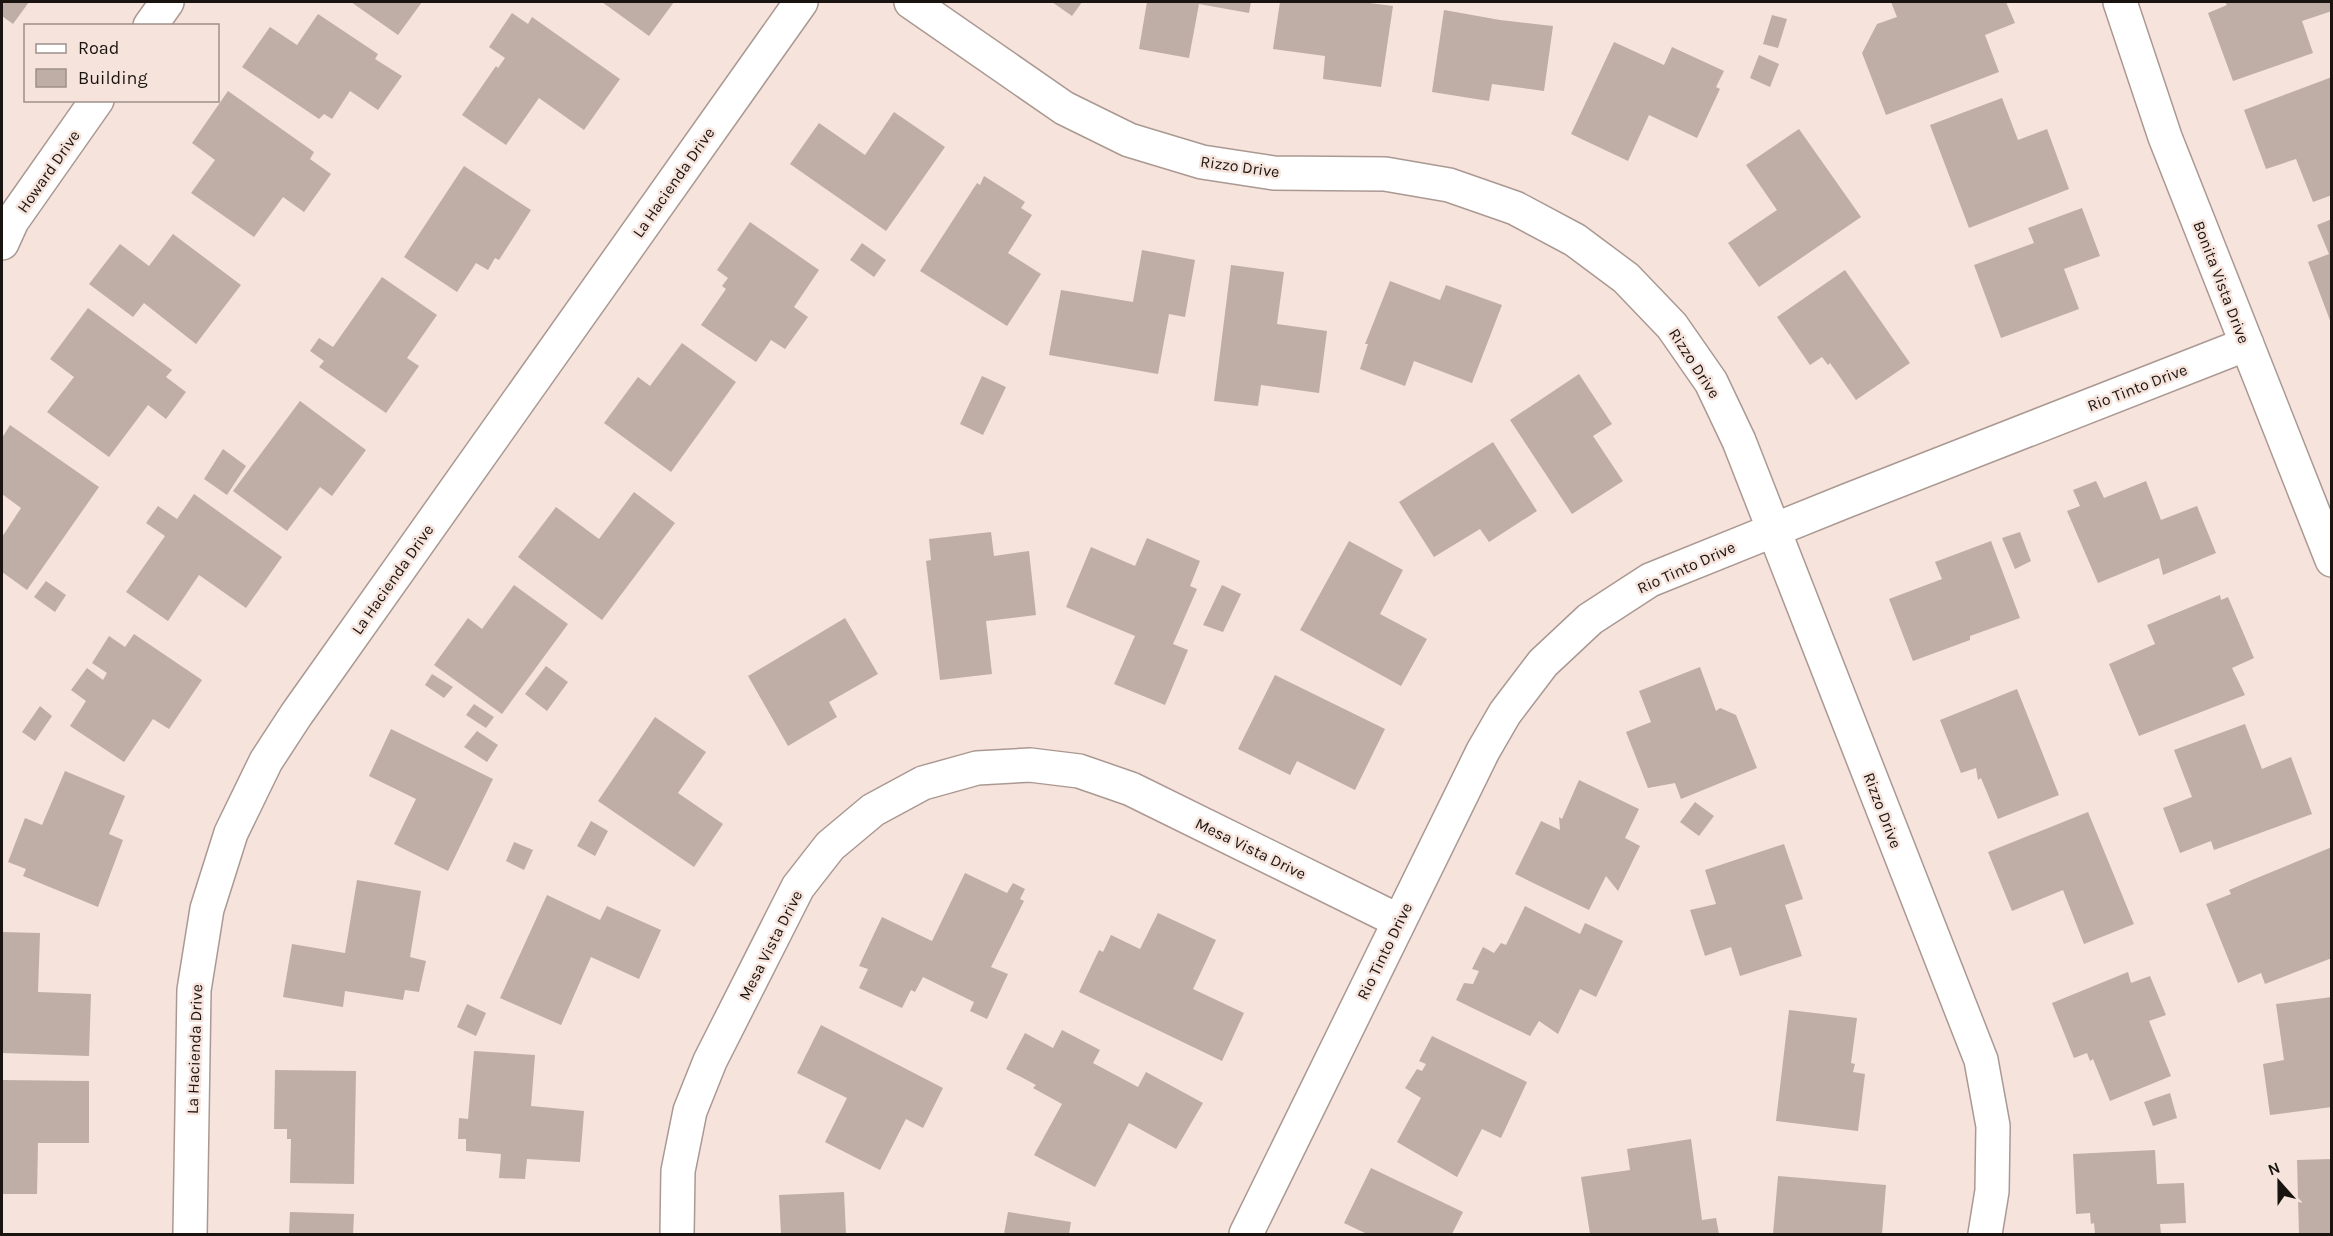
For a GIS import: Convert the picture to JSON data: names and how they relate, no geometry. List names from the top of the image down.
{
  "streets": {
    "street": [
      "Rizzo Drive",
      "Howard Drive",
      "La Hacienda Drive",
      "Bonita Vista Drive",
      "Rio Tinto Drive",
      "Mesa Vista Drive"
    ]
  },
  "crossings": [
    ["Rizzo Drive", "Rio Tinto Drive"],
    ["Bonita Vista Drive", "Rio Tinto Drive"],
    ["Rio Tinto Drive", "Mesa Vista Drive"]
  ],
  "legend": ["Road", "Building"],
  "north": "top"
}
